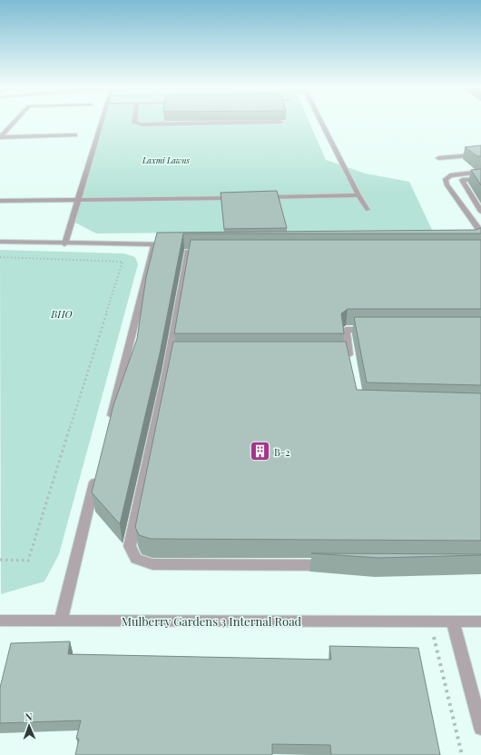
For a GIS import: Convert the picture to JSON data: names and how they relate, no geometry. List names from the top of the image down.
{
  "streets": {
    "street": ["Mulberry Gardens 3 Internal Road"]
  },
  "parks": ["Laxmi Lawns", "BHO"],
  "places": {
    "building": ["B-2"]
  },
  "north": "top"
}
